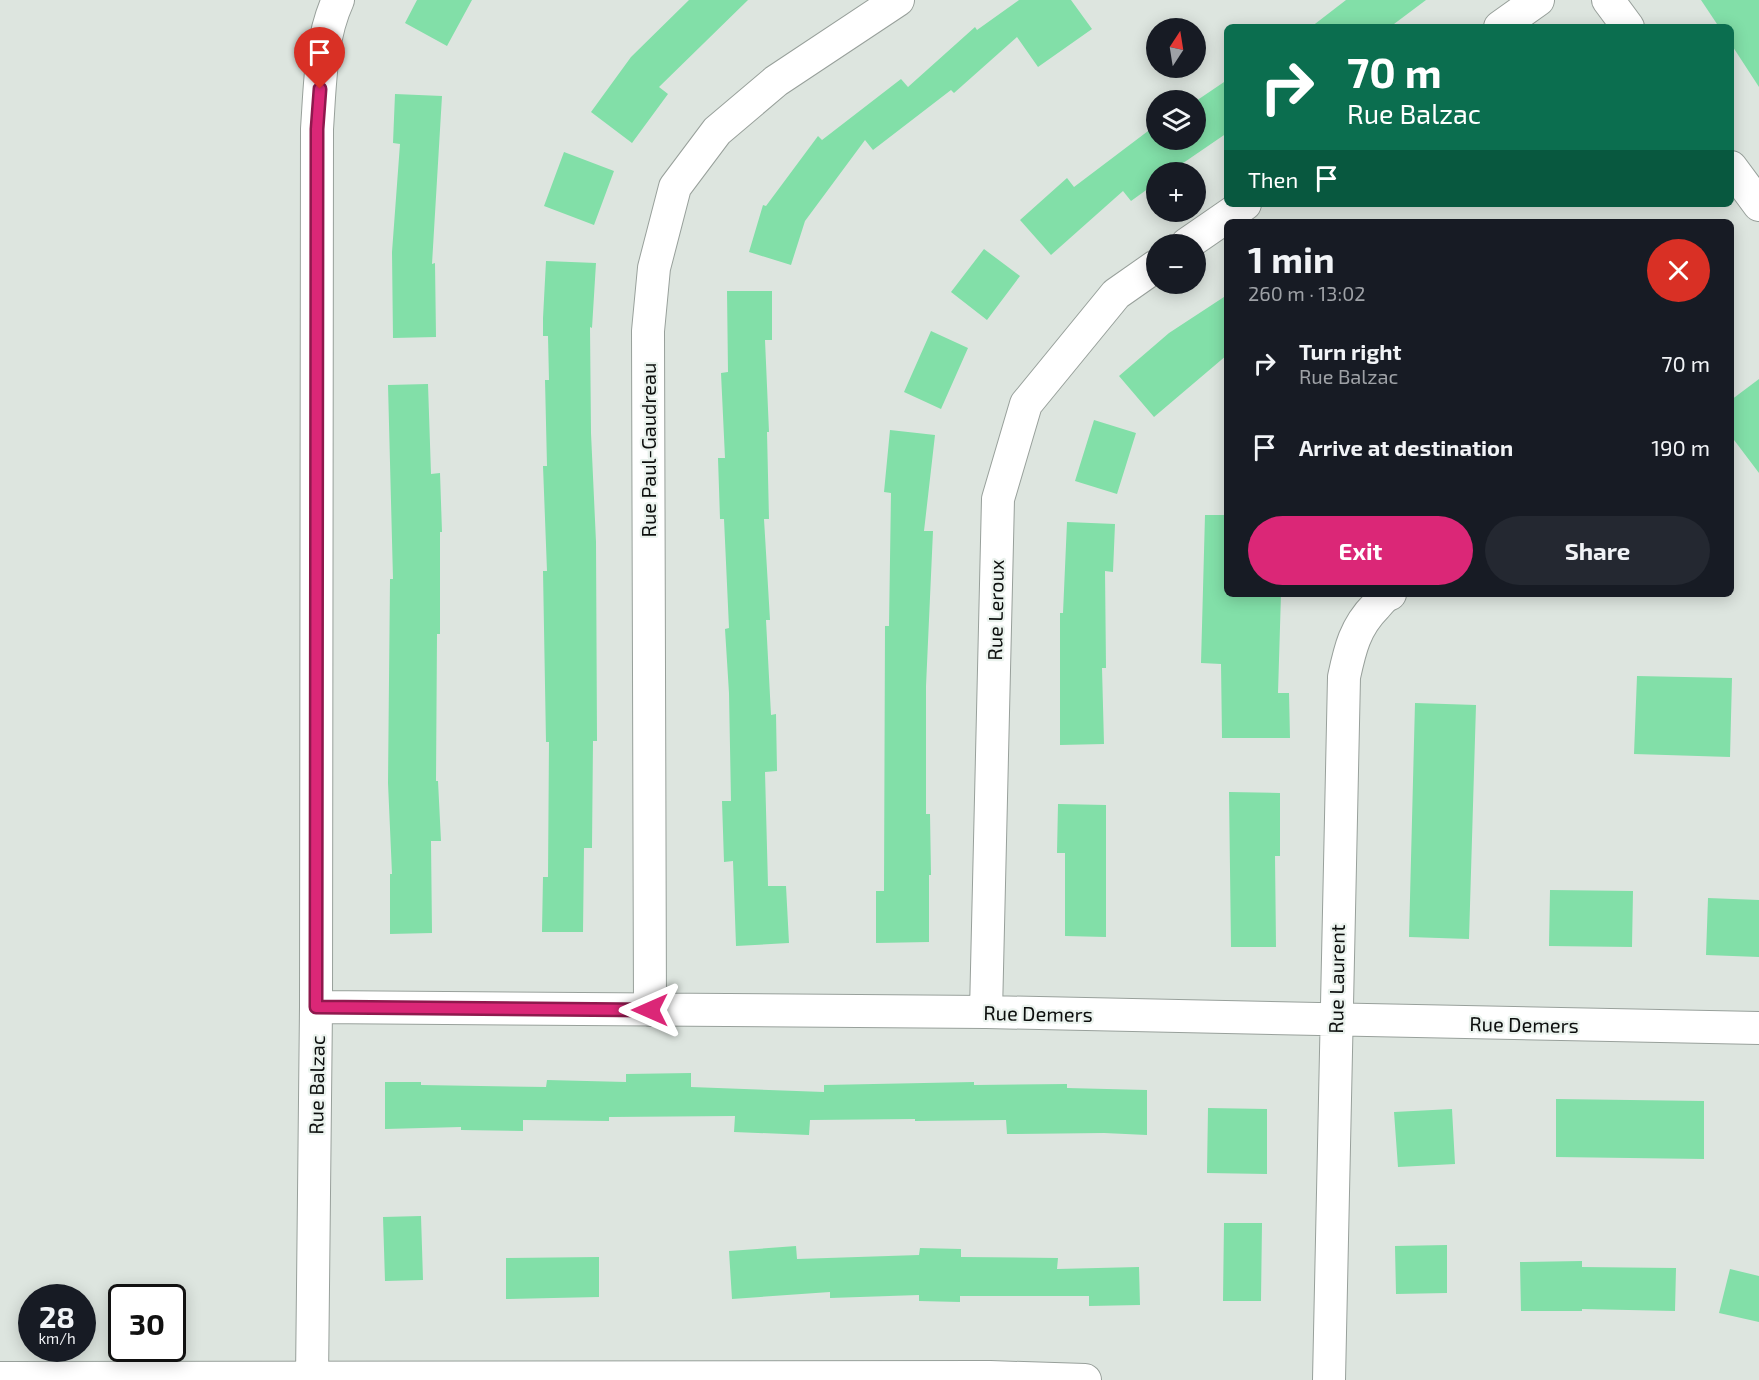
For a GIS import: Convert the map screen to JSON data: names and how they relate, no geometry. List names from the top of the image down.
{
  "streets": {
    "street": [
      "Rue Paul-Gaudreau",
      "Rue Leroux",
      "Rue Laurent",
      "Rue Demers",
      "Rue Balzac"
    ]
  },
  "crossings": [
    ["Rue Paul-Gaudreau", "Rue Demers"],
    ["Rue Leroux", "Rue Demers"],
    ["Rue Laurent", "Rue Demers"],
    ["Rue Demers", "Rue Balzac"]
  ],
  "north": "top",
  "page": {
    "map_buttons": ["+", "−"],
    "turn": ["70 m", "Rue Balzac"],
    "then": "Then",
    "heading": ["1 min", "260 m · 13:02"],
    "list": [
      {
        "name": "Turn right",
        "note": "Rue Balzac",
        "value": "70 m"
      },
      {
        "name": "Arrive at destination",
        "value": "190 m"
      }
    ],
    "buttons": ["Exit", "Share"],
    "speed": "28 km/h",
    "limit": "30"
  }
}
